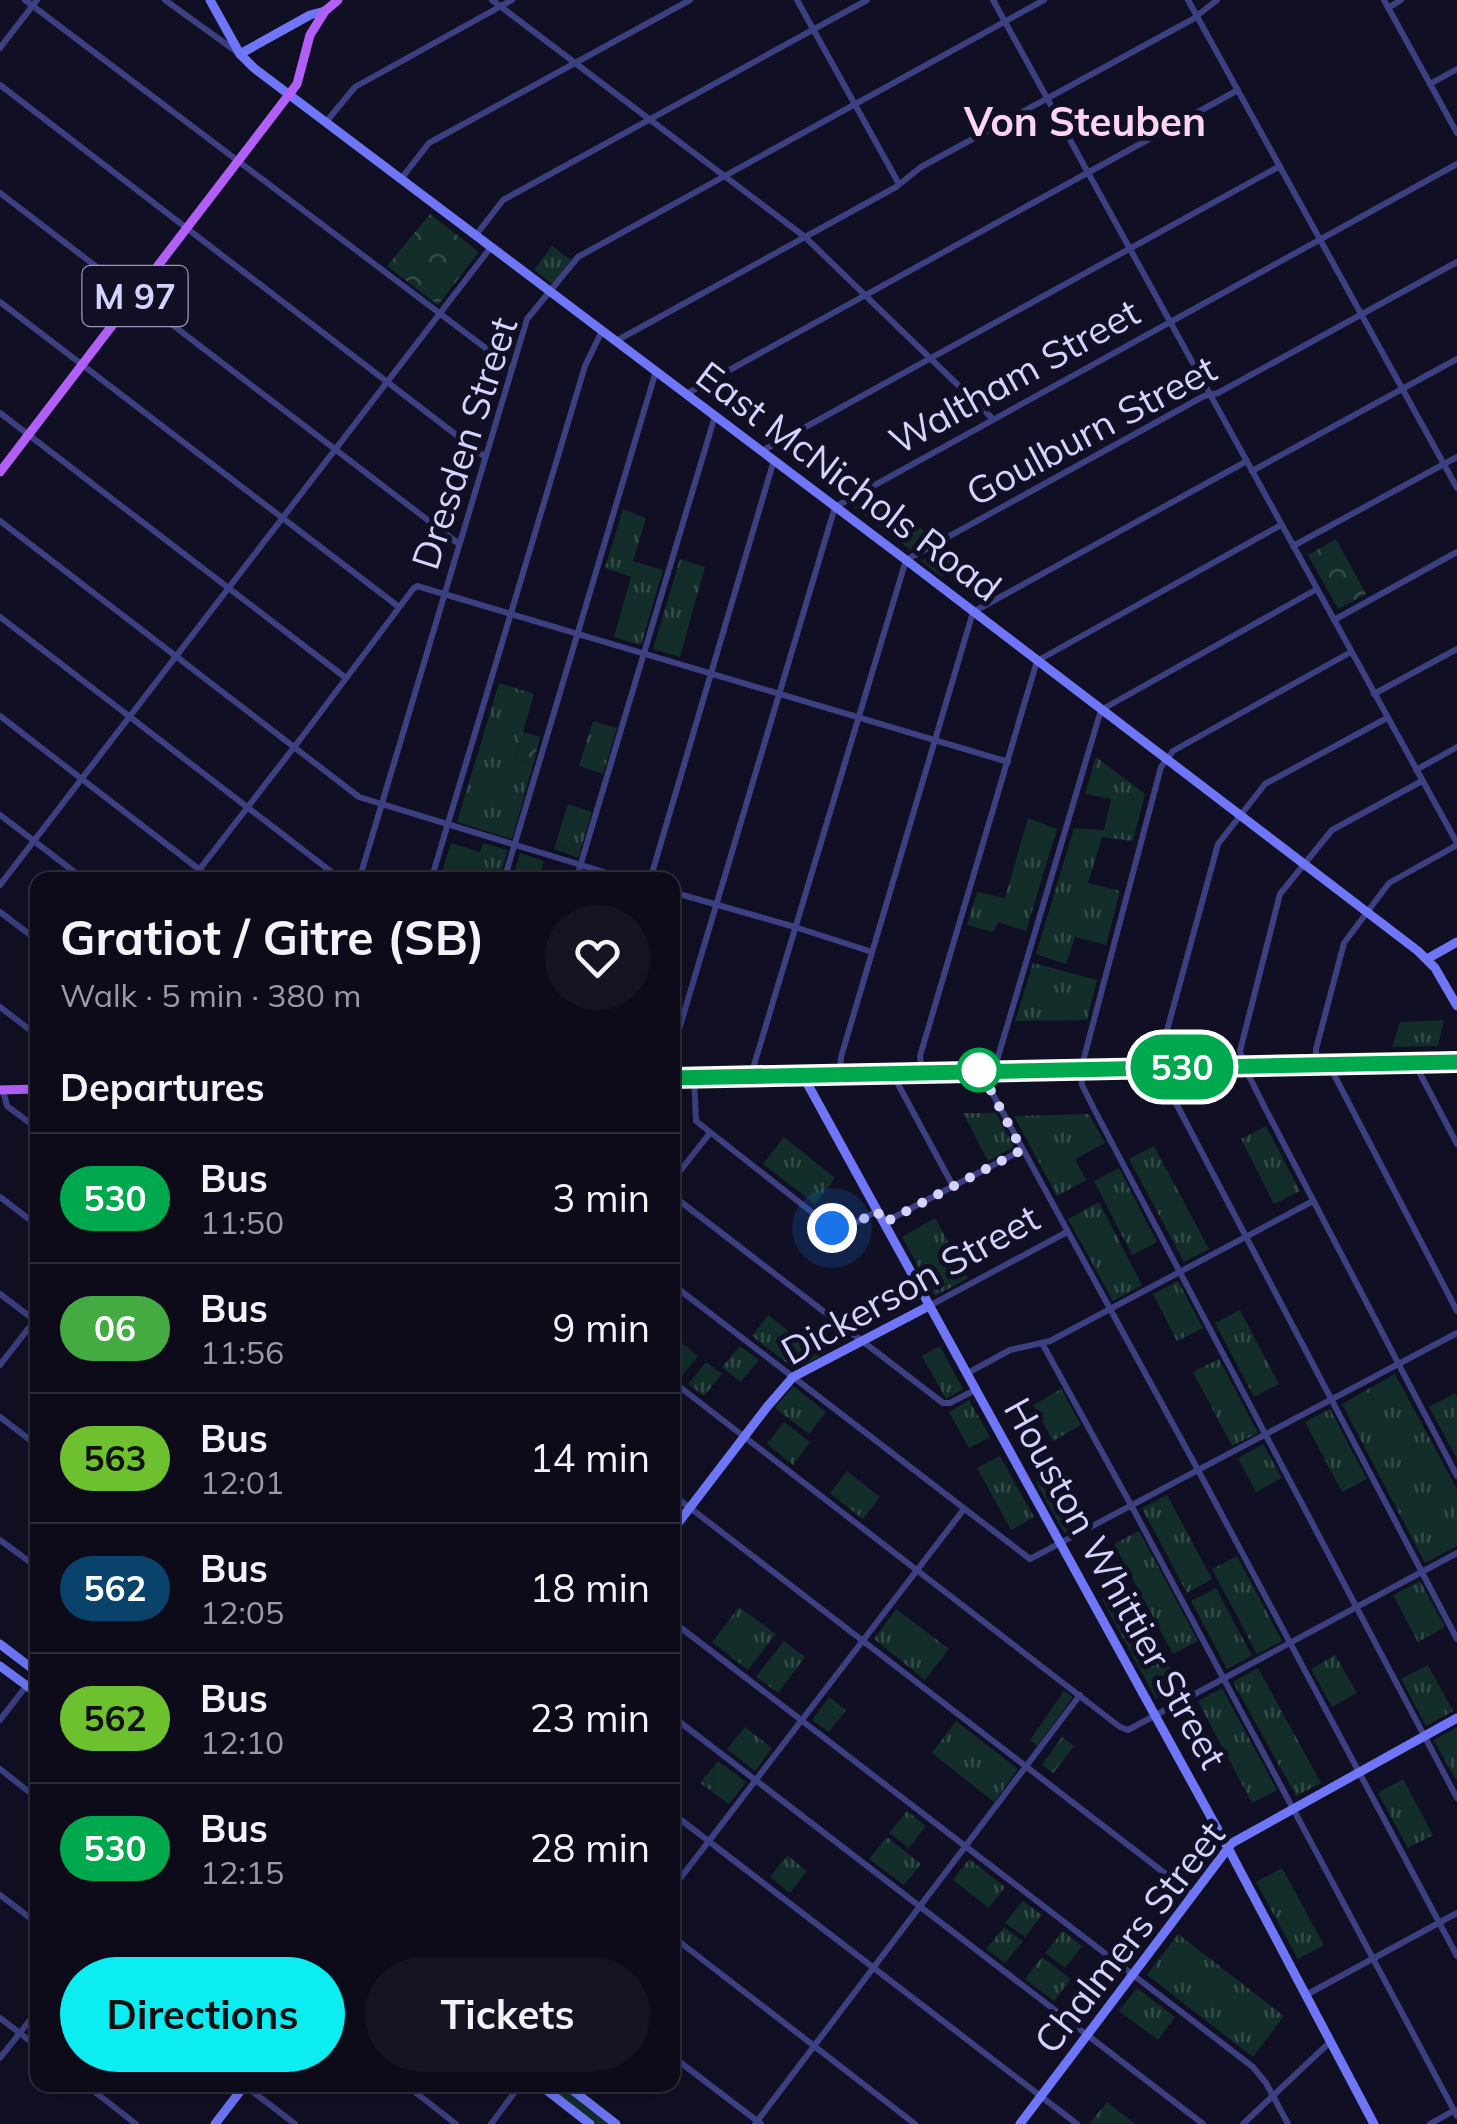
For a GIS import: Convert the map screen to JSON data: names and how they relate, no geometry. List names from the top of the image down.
{
  "streets": {
    "main road": ["M 97"],
    "street": [
      "Waltham Street",
      "Goulburn Street",
      "Dresden Street",
      "East McNichols Road",
      "Dickerson Street",
      "Houston Whittier Street",
      "Chalmers Street"
    ]
  },
  "crossings": [
    ["M 97", "East McNichols Road"],
    ["Waltham Street", "East McNichols Road"],
    ["Goulburn Street", "East McNichols Road"],
    ["Dresden Street", "East McNichols Road"],
    ["Dickerson Street", "Houston Whittier Street"],
    ["Houston Whittier Street", "Chalmers Street"]
  ],
  "districts": ["Von Steuben"],
  "lines": ["bus line 530"],
  "page": {
    "on_map": "530",
    "heading": [
      ["Gratiot / Gitre (SB)", "Walk · 5 min · 380 m"],
      "Departures"
    ],
    "list": [
      {
        "mark": "530",
        "name": "Bus",
        "note": "11:50",
        "value": "3 min"
      },
      {
        "mark": "06",
        "name": "Bus",
        "note": "11:56",
        "value": "9 min"
      },
      {
        "mark": "563",
        "name": "Bus",
        "note": "12:01",
        "value": "14 min"
      },
      {
        "mark": "562",
        "name": "Bus",
        "note": "12:05",
        "value": "18 min"
      },
      {
        "mark": "562",
        "name": "Bus",
        "note": "12:10",
        "value": "23 min"
      },
      {
        "mark": "530",
        "name": "Bus",
        "note": "12:15",
        "value": "28 min"
      }
    ],
    "buttons": ["Directions", "Tickets"]
  }
}
